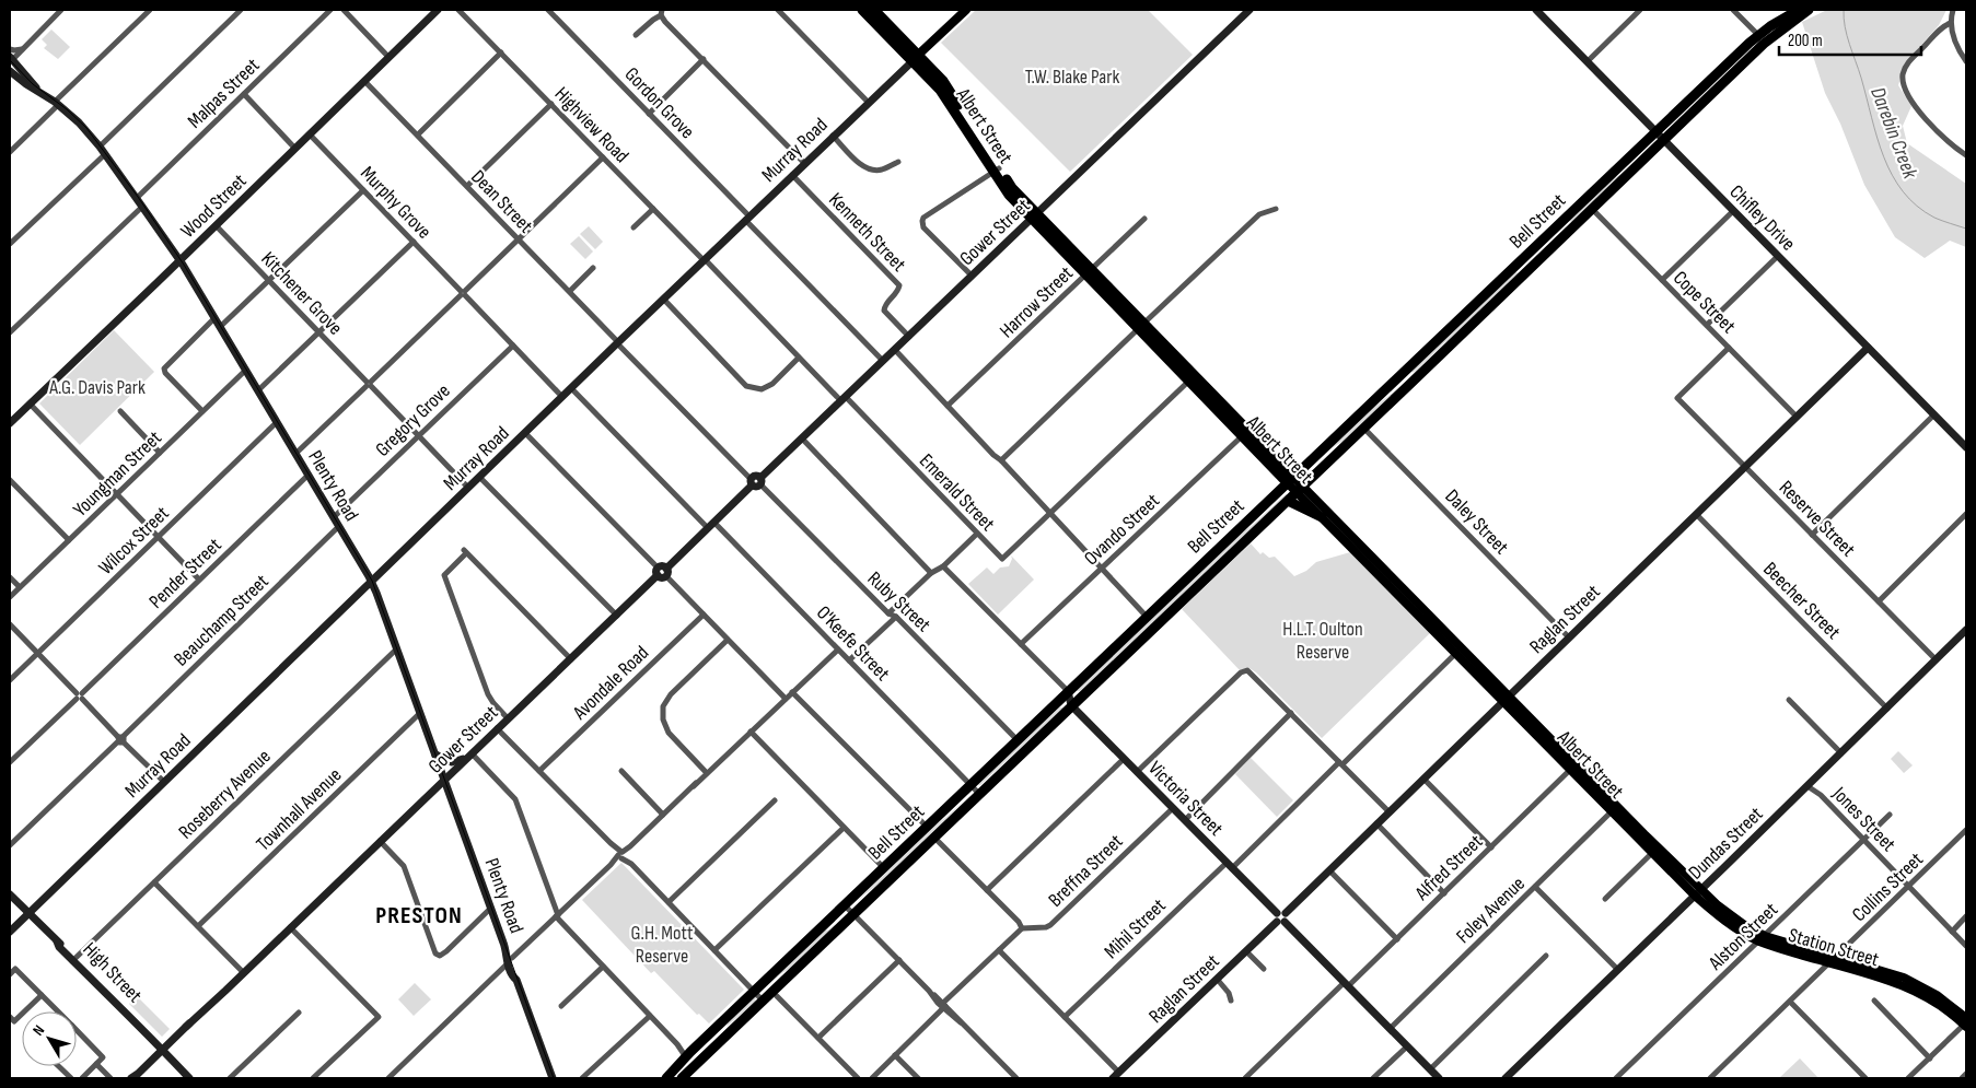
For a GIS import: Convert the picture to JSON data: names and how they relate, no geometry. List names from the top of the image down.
{
  "streets": {
    "highway": ["Albert Street", "Bell Street"],
    "main road": ["Murray Road", "Station Street"],
    "street": [
      "Malpas Street",
      "Gordon Grove",
      "Highview Road",
      "Dean Street",
      "Murphy Grove",
      "Wood Street",
      "Chifley Drive",
      "Kenneth Street",
      "Gower Street",
      "Kitchener Grove",
      "Harrow Street",
      "Cope Street",
      "Gregory Grove",
      "Youngman Street",
      "Plenty Road",
      "Emerald Street",
      "Reserve Street",
      "Daley Street",
      "Ovando Street",
      "Wilcox Street",
      "Pender Street",
      "Beecher Street",
      "Ruby Street",
      "Raglan Street",
      "Beauchamp Street",
      "O'Keefe Street",
      "Avondale Road",
      "Roseberry Avenue",
      "Victoria Street",
      "Townhall Avenue",
      "Jones Street",
      "Dundas Street",
      "Alfred Street",
      "Breffna Street",
      "Collins Street",
      "Foley Avenue",
      "Mihil Street",
      "Alston Street",
      "High Street"
    ]
  },
  "crossings": [
    ["Malpas Street", "Plenty Road"],
    ["Gordon Grove", "Murray Road"],
    ["Gordon Grove", "Gower Street"],
    ["Highview Road", "Murray Road"],
    ["Highview Road", "Emerald Street"],
    ["Albert Street", "Murray Road"],
    ["Albert Street", "Bell Street"],
    ["Albert Street", "Gower Street"],
    ["Albert Street", "Harrow Street"],
    ["Albert Street", "Ovando Street"],
    ["Albert Street", "Raglan Street"],
    ["Albert Street", "Dundas Street"],
    ["Albert Street", "Alfred Street"],
    ["Albert Street", "Foley Avenue"],
    ["Albert Street", "Mihil Street"],
    ["Albert Street", "Station Street"],
    ["Murray Road", "Dean Street"],
    ["Murray Road", "Murphy Grove"],
    ["Murray Road", "Kenneth Street"],
    ["Murray Road", "Kitchener Grove"],
    ["Murray Road", "Plenty Road"],
    ["Murray Road", "O'Keefe Street"],
    ["Murray Road", "High Street"],
    ["Dean Street", "Wood Street"],
    ["Dean Street", "Gower Street"],
    ["Murphy Grove", "Wood Street"],
    ["Murphy Grove", "Gregory Grove"],
    ["Wood Street", "Kitchener Grove"],
    ["Wood Street", "Plenty Road"],
    ["Chifley Drive", "Bell Street"],
    ["Chifley Drive", "Raglan Street"],
    ["Bell Street", "Cope Street"],
    ["Bell Street", "Daley Street"],
    ["Bell Street", "Ruby Street"],
    ["Bell Street", "O'Keefe Street"],
    ["Bell Street", "Victoria Street"],
    ["Kenneth Street", "Gower Street"],
    ["Gower Street", "Plenty Road"],
    ["Gower Street", "Emerald Street"],
    ["Gower Street", "Ruby Street"],
    ["Gower Street", "O'Keefe Street"],
    ["Gower Street", "High Street"],
    ["Kitchener Grove", "Gregory Grove"],
    ["Cope Street", "Reserve Street"],
    ["Cope Street", "Raglan Street"],
    ["Gregory Grove", "Plenty Road"],
    ["Youngman Street", "Plenty Road"],
    ["Plenty Road", "Wilcox Street"],
    ["Plenty Road", "Pender Street"],
    ["Plenty Road", "Beauchamp Street"],
    ["Plenty Road", "Roseberry Avenue"],
    ["Plenty Road", "Townhall Avenue"],
    ["Reserve Street", "Raglan Street"],
    ["Reserve Street", "Dundas Street"],
    ["Daley Street", "Raglan Street"],
    ["Beecher Street", "Raglan Street"],
    ["Beecher Street", "Dundas Street"],
    ["Raglan Street", "Victoria Street"],
    ["Roseberry Avenue", "High Street"],
    ["Victoria Street", "Alfred Street"],
    ["Victoria Street", "Breffna Street"],
    ["Victoria Street", "Foley Avenue"],
    ["Victoria Street", "Mihil Street"],
    ["Jones Street", "Dundas Street"],
    ["Jones Street", "Collins Street"],
    ["Jones Street", "Alston Street"],
    ["Dundas Street", "Station Street"],
    ["Collins Street", "Station Street"],
    ["Alston Street", "Station Street"]
  ],
  "districts": ["PRESTON"],
  "water": ["Darebin Creek"],
  "parks": [
    "T.W. Blake Park",
    "A.G. Davis Park",
    "H.L.T. Oulton Reserve",
    "G.H. Mott Reserve"
  ],
  "scale_bar": "200 m",
  "north": "top left"
}
